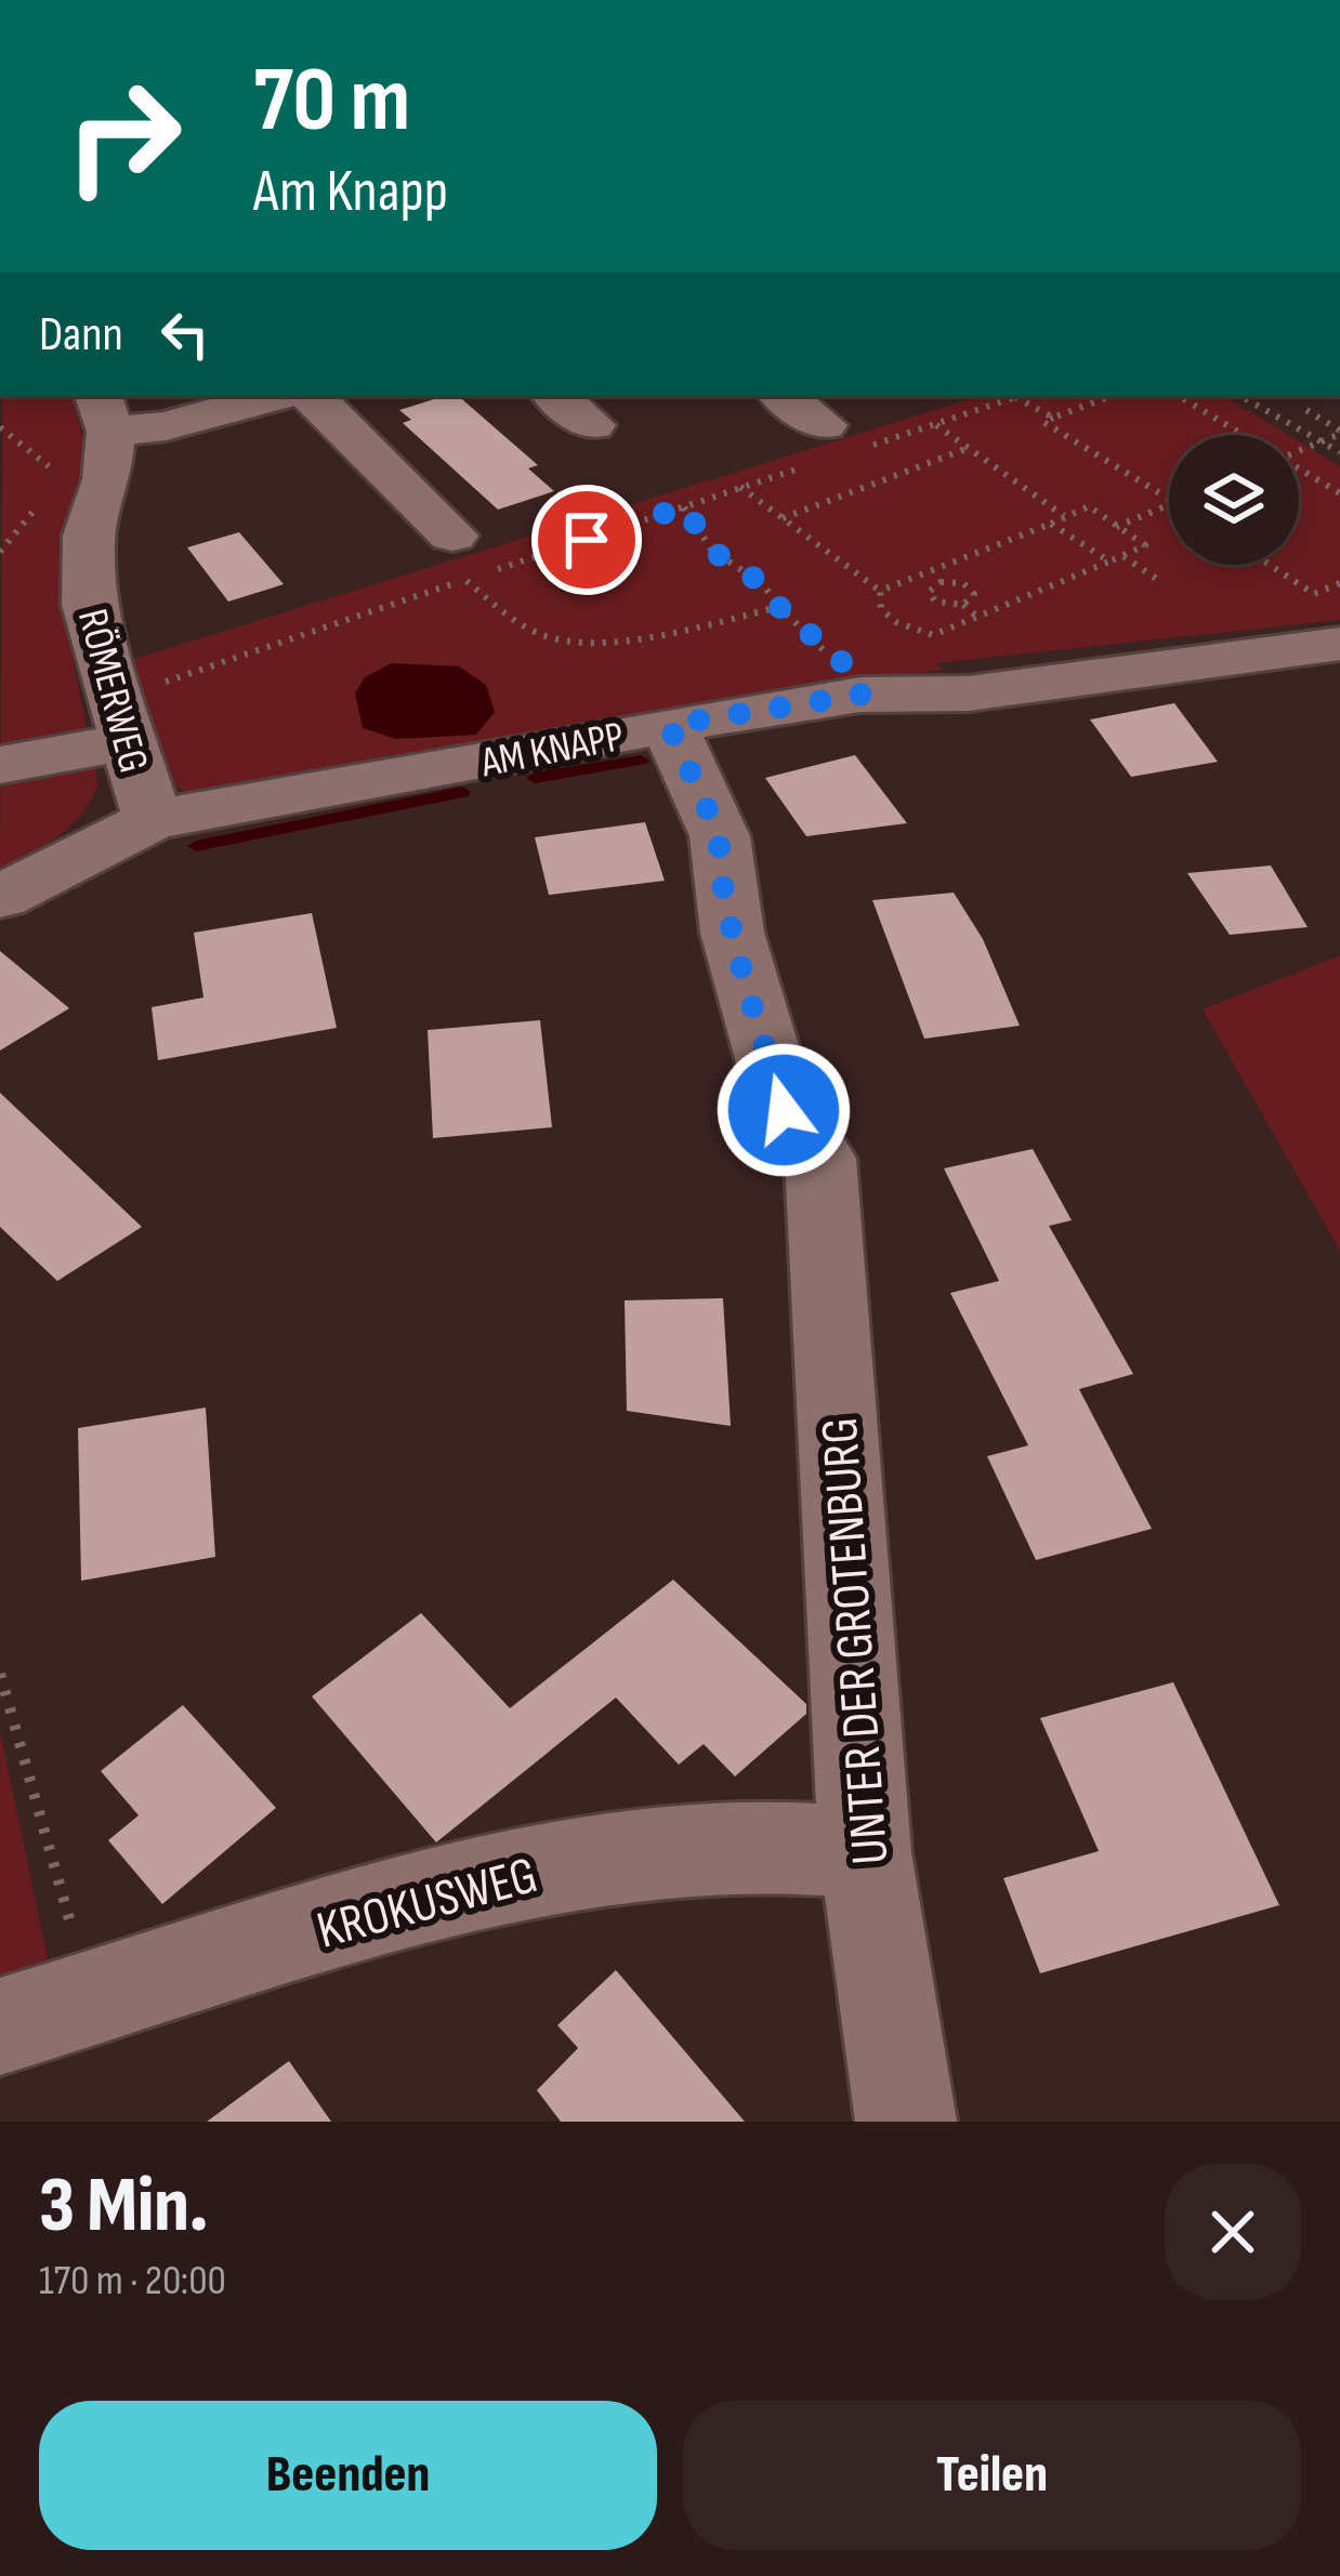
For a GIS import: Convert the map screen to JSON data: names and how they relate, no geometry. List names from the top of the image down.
{
  "streets": {
    "street": [
      "RÖMERWEG",
      "AM KNAPP",
      "UNTER DER GROTENBURG",
      "KROKUSWEG"
    ]
  },
  "crossings": [
    ["RÖMERWEG", "AM KNAPP"],
    ["AM KNAPP", "UNTER DER GROTENBURG"],
    ["UNTER DER GROTENBURG", "KROKUSWEG"]
  ],
  "page": {
    "turn": ["70 m", "Am Knapp"],
    "then": "Dann",
    "heading": ["3 Min.", "170 m · 20:00"],
    "buttons": ["Beenden", "Teilen"]
  }
}
